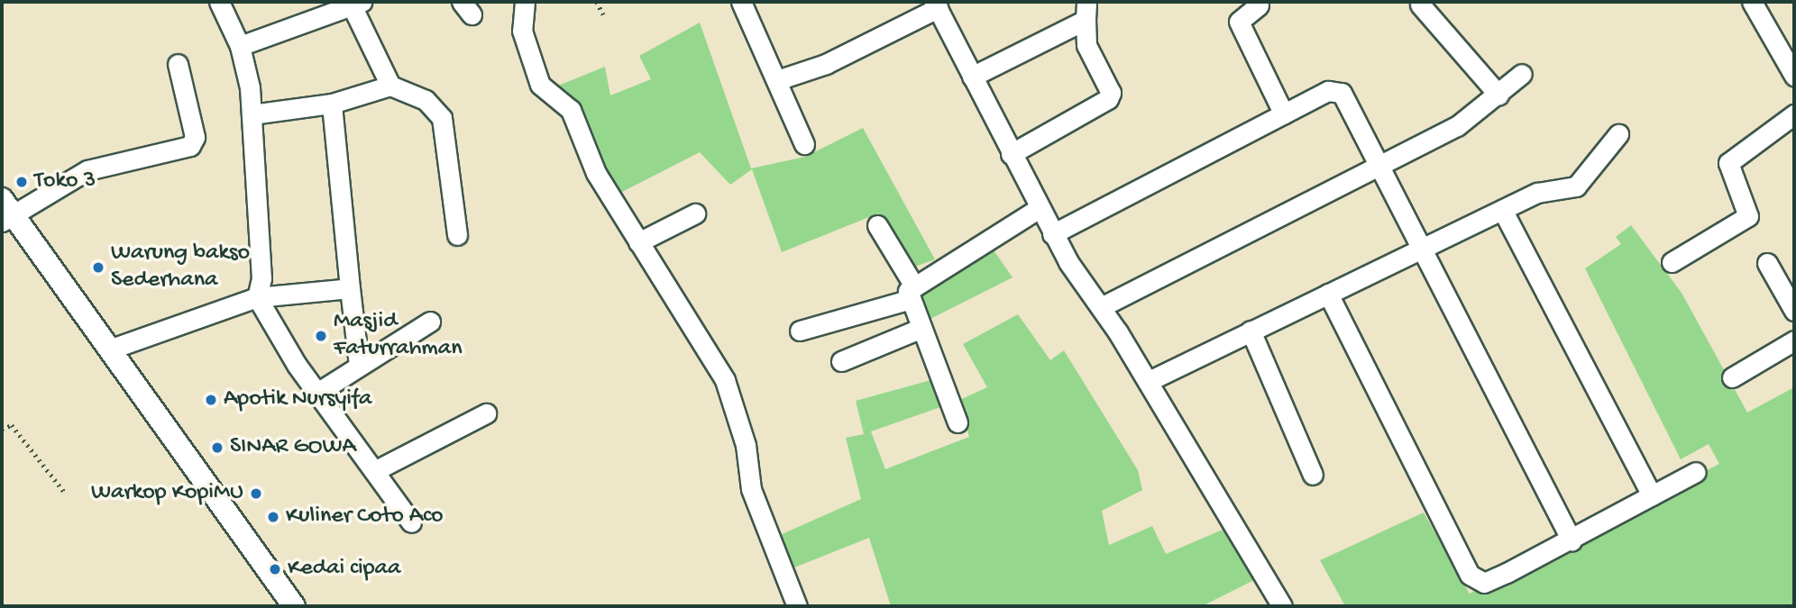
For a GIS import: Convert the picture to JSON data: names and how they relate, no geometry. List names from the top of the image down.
{
  "places": [
    "Toko 3",
    "Warung bakso Sederhana",
    "Masjid Faturrahman",
    "Apotik Nursyifa",
    "SINAR GOWA",
    "Warkop KopiMU",
    "Kuliner Coto Aco",
    "Kedai cipaa"
  ]
}
